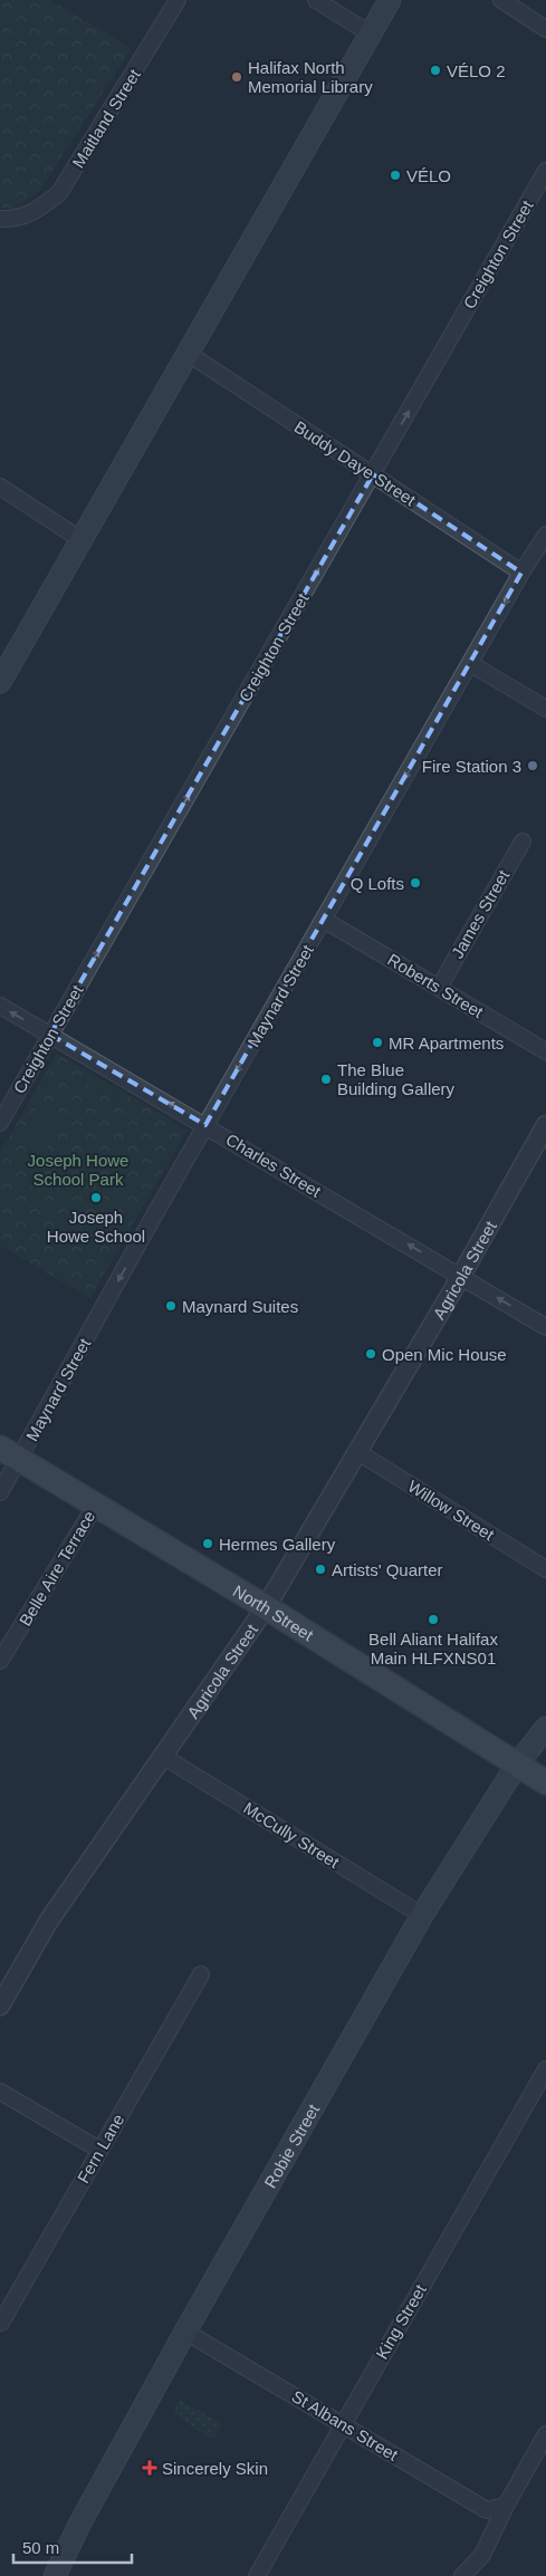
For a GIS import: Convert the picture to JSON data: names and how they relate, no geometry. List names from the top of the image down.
{
  "streets": {
    "main road": ["North Street", "Robie Street"],
    "street": [
      "Maitland Street",
      "Creighton Street",
      "Buddy Daye Street",
      "James Street",
      "Roberts Street",
      "Maynard Street",
      "Charles Street",
      "Agricola Street",
      "Willow Street",
      "Belle Aire Terrace",
      "McCully Street",
      "Fern Lane",
      "King Street",
      "St Albans Street"
    ]
  },
  "crossings": [
    ["Creighton Street", "Buddy Daye Street"],
    ["Creighton Street", "Charles Street"],
    ["Buddy Daye Street", "Maynard Street"],
    ["James Street", "Roberts Street"],
    ["Roberts Street", "Maynard Street"],
    ["Maynard Street", "Charles Street"],
    ["Maynard Street", "North Street"],
    ["Charles Street", "Agricola Street"],
    ["Agricola Street", "Willow Street"],
    ["Agricola Street", "North Street"],
    ["Agricola Street", "McCully Street"],
    ["Belle Aire Terrace", "North Street"],
    ["North Street", "Robie Street"],
    ["McCully Street", "Robie Street"],
    ["Robie Street", "St Albans Street"],
    ["King Street", "St Albans Street"]
  ],
  "one_way": ["Creighton Street", "Maynard Street", "Charles Street"],
  "parks": ["Joseph Howe School Park"],
  "places": {
    "other": [
      "VÉLO 2",
      "Halifax North Memorial Library",
      "VÉLO",
      "Fire Station 3",
      "Q Lofts",
      "MR Apartments",
      "The Blue Building Gallery",
      "Joseph Howe School",
      "Maynard Suites",
      "Open Mic House",
      "Hermes Gallery",
      "Artists' Quarter",
      "Bell Aliant Halifax Main HLFXNS01"
    ],
    "health": ["Sincerely Skin"]
  },
  "scale_bar": "50 m"
}
